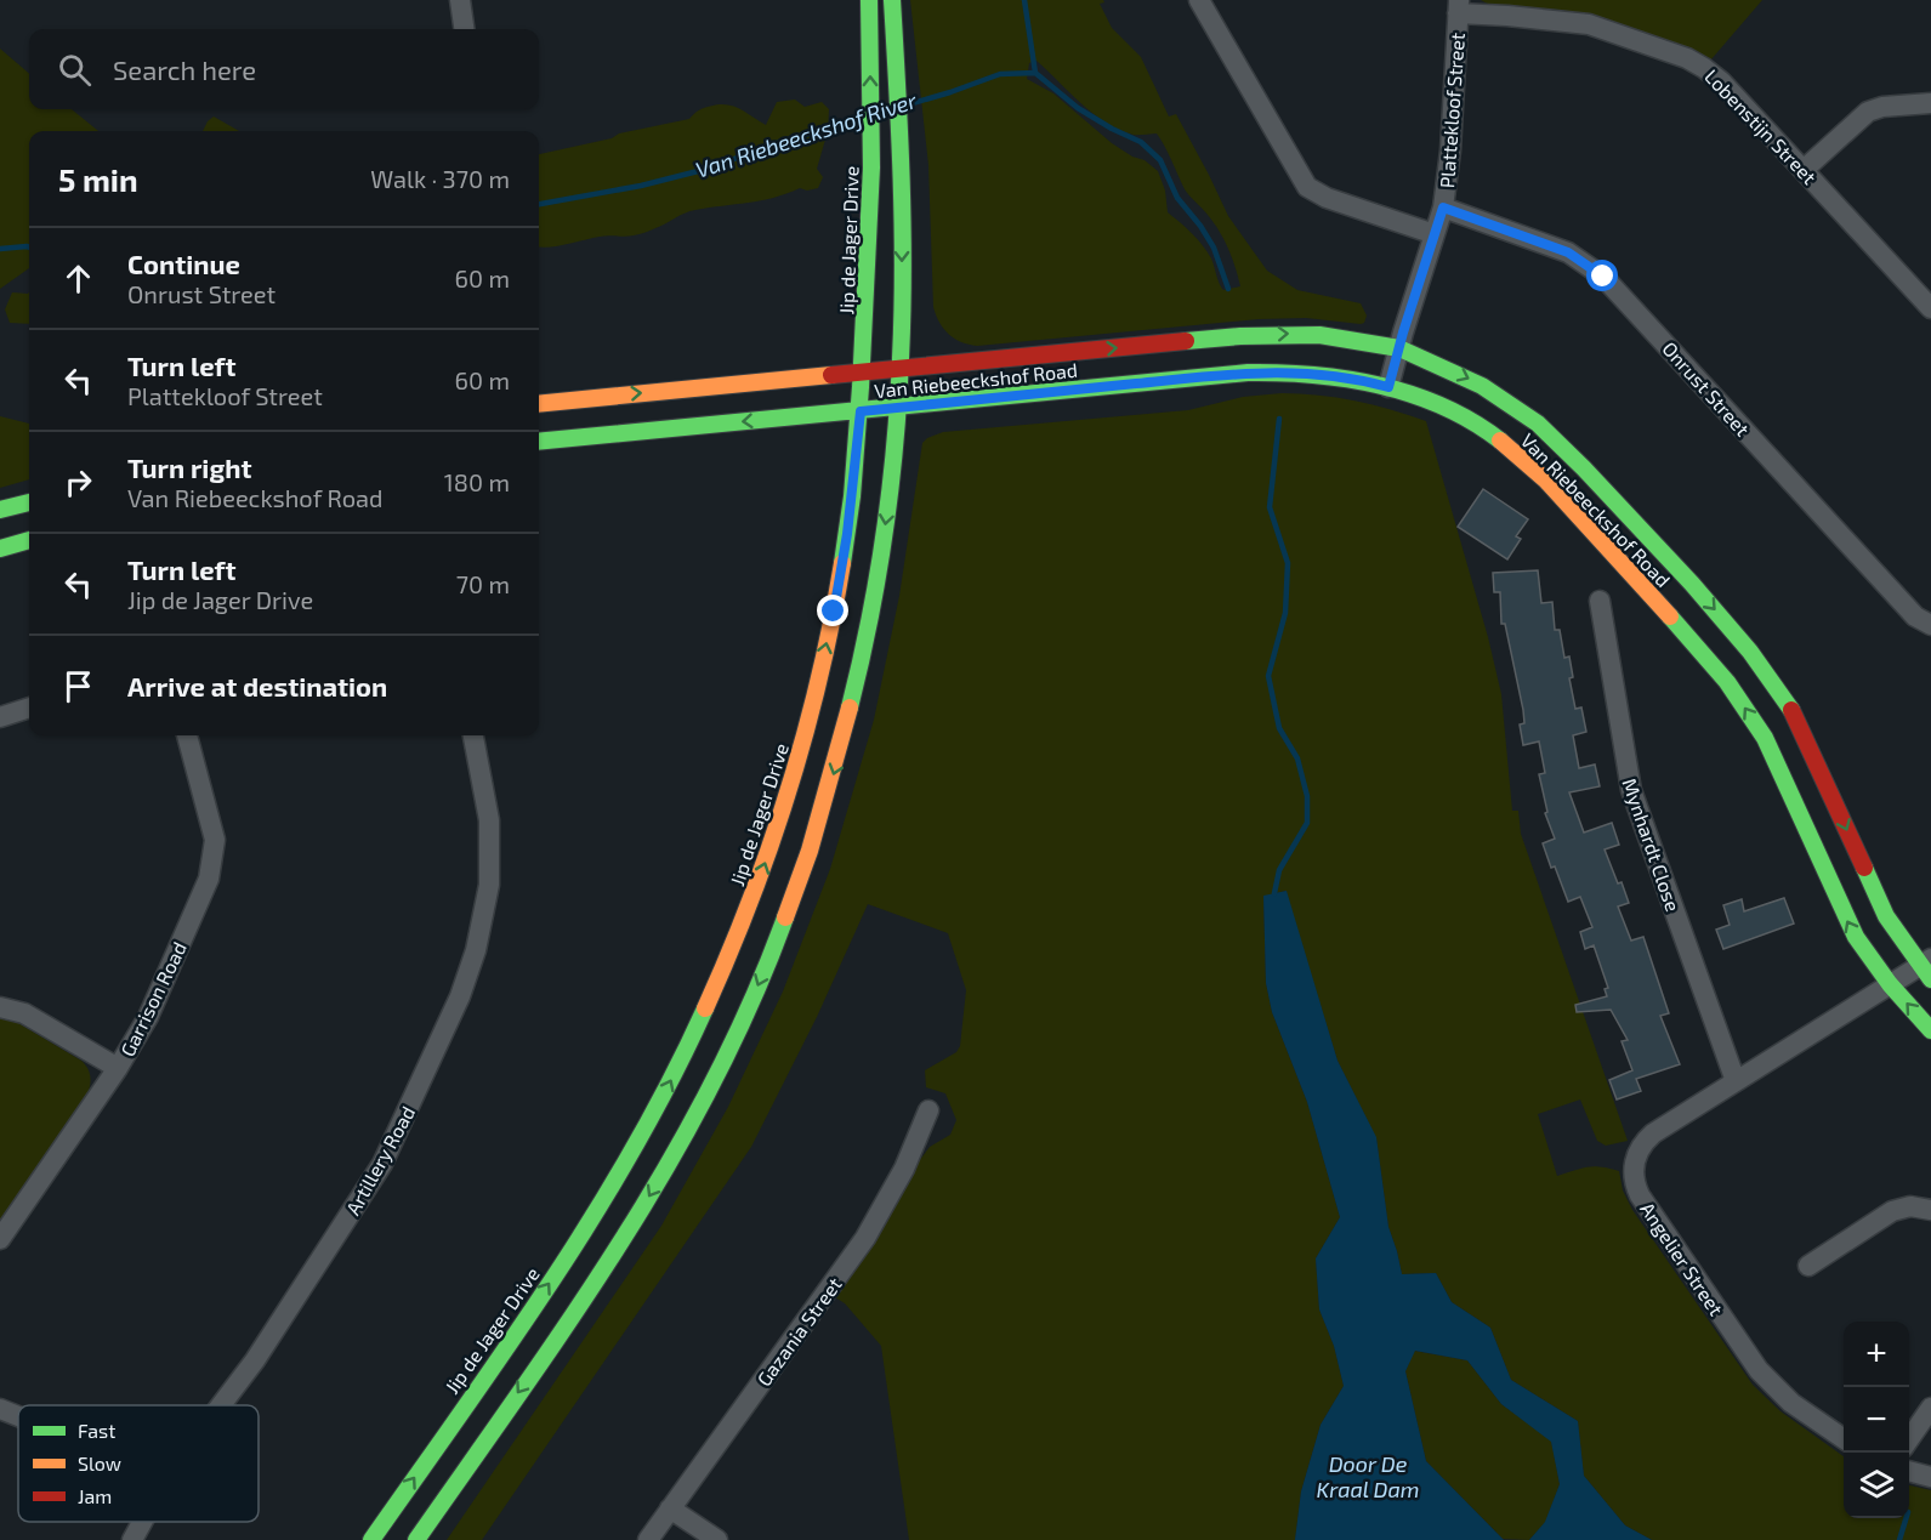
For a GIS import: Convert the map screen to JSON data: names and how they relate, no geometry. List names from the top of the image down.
{
  "streets": {
    "street": [
      "Plattekloof Street",
      "Lobenstijn Street",
      "Jip de Jager Drive",
      "Van Riebeeckshof Road",
      "Onrust Street",
      "Mynhardt Close",
      "Garrison Road",
      "Artillery Road",
      "Angelier Street",
      "Gazania Street"
    ]
  },
  "crossings": [
    ["Plattekloof Street", "Lobenstijn Street"],
    ["Plattekloof Street", "Van Riebeeckshof Road"],
    ["Plattekloof Street", "Onrust Street"],
    ["Jip de Jager Drive", "Van Riebeeckshof Road"],
    ["Van Riebeeckshof Road", "Angelier Street"],
    ["Mynhardt Close", "Angelier Street"]
  ],
  "water": ["Van Riebeeckshof River", "Door De Kraal Dam"],
  "legend": ["Fast", "Slow", "Jam"],
  "page": {
    "search": "Search here",
    "heading": ["5 min", "Walk · 370 m"],
    "list": [
      ["Continue", "Onrust Street", "60 m"],
      ["Turn left", "Plattekloof Street", "60 m"],
      ["Turn right", "Van Riebeeckshof Road", "180 m"],
      ["Turn left", "Jip de Jager Drive", "70 m"],
      "Arrive at destination"
    ],
    "map_buttons": ["+", "−"]
  }
}
